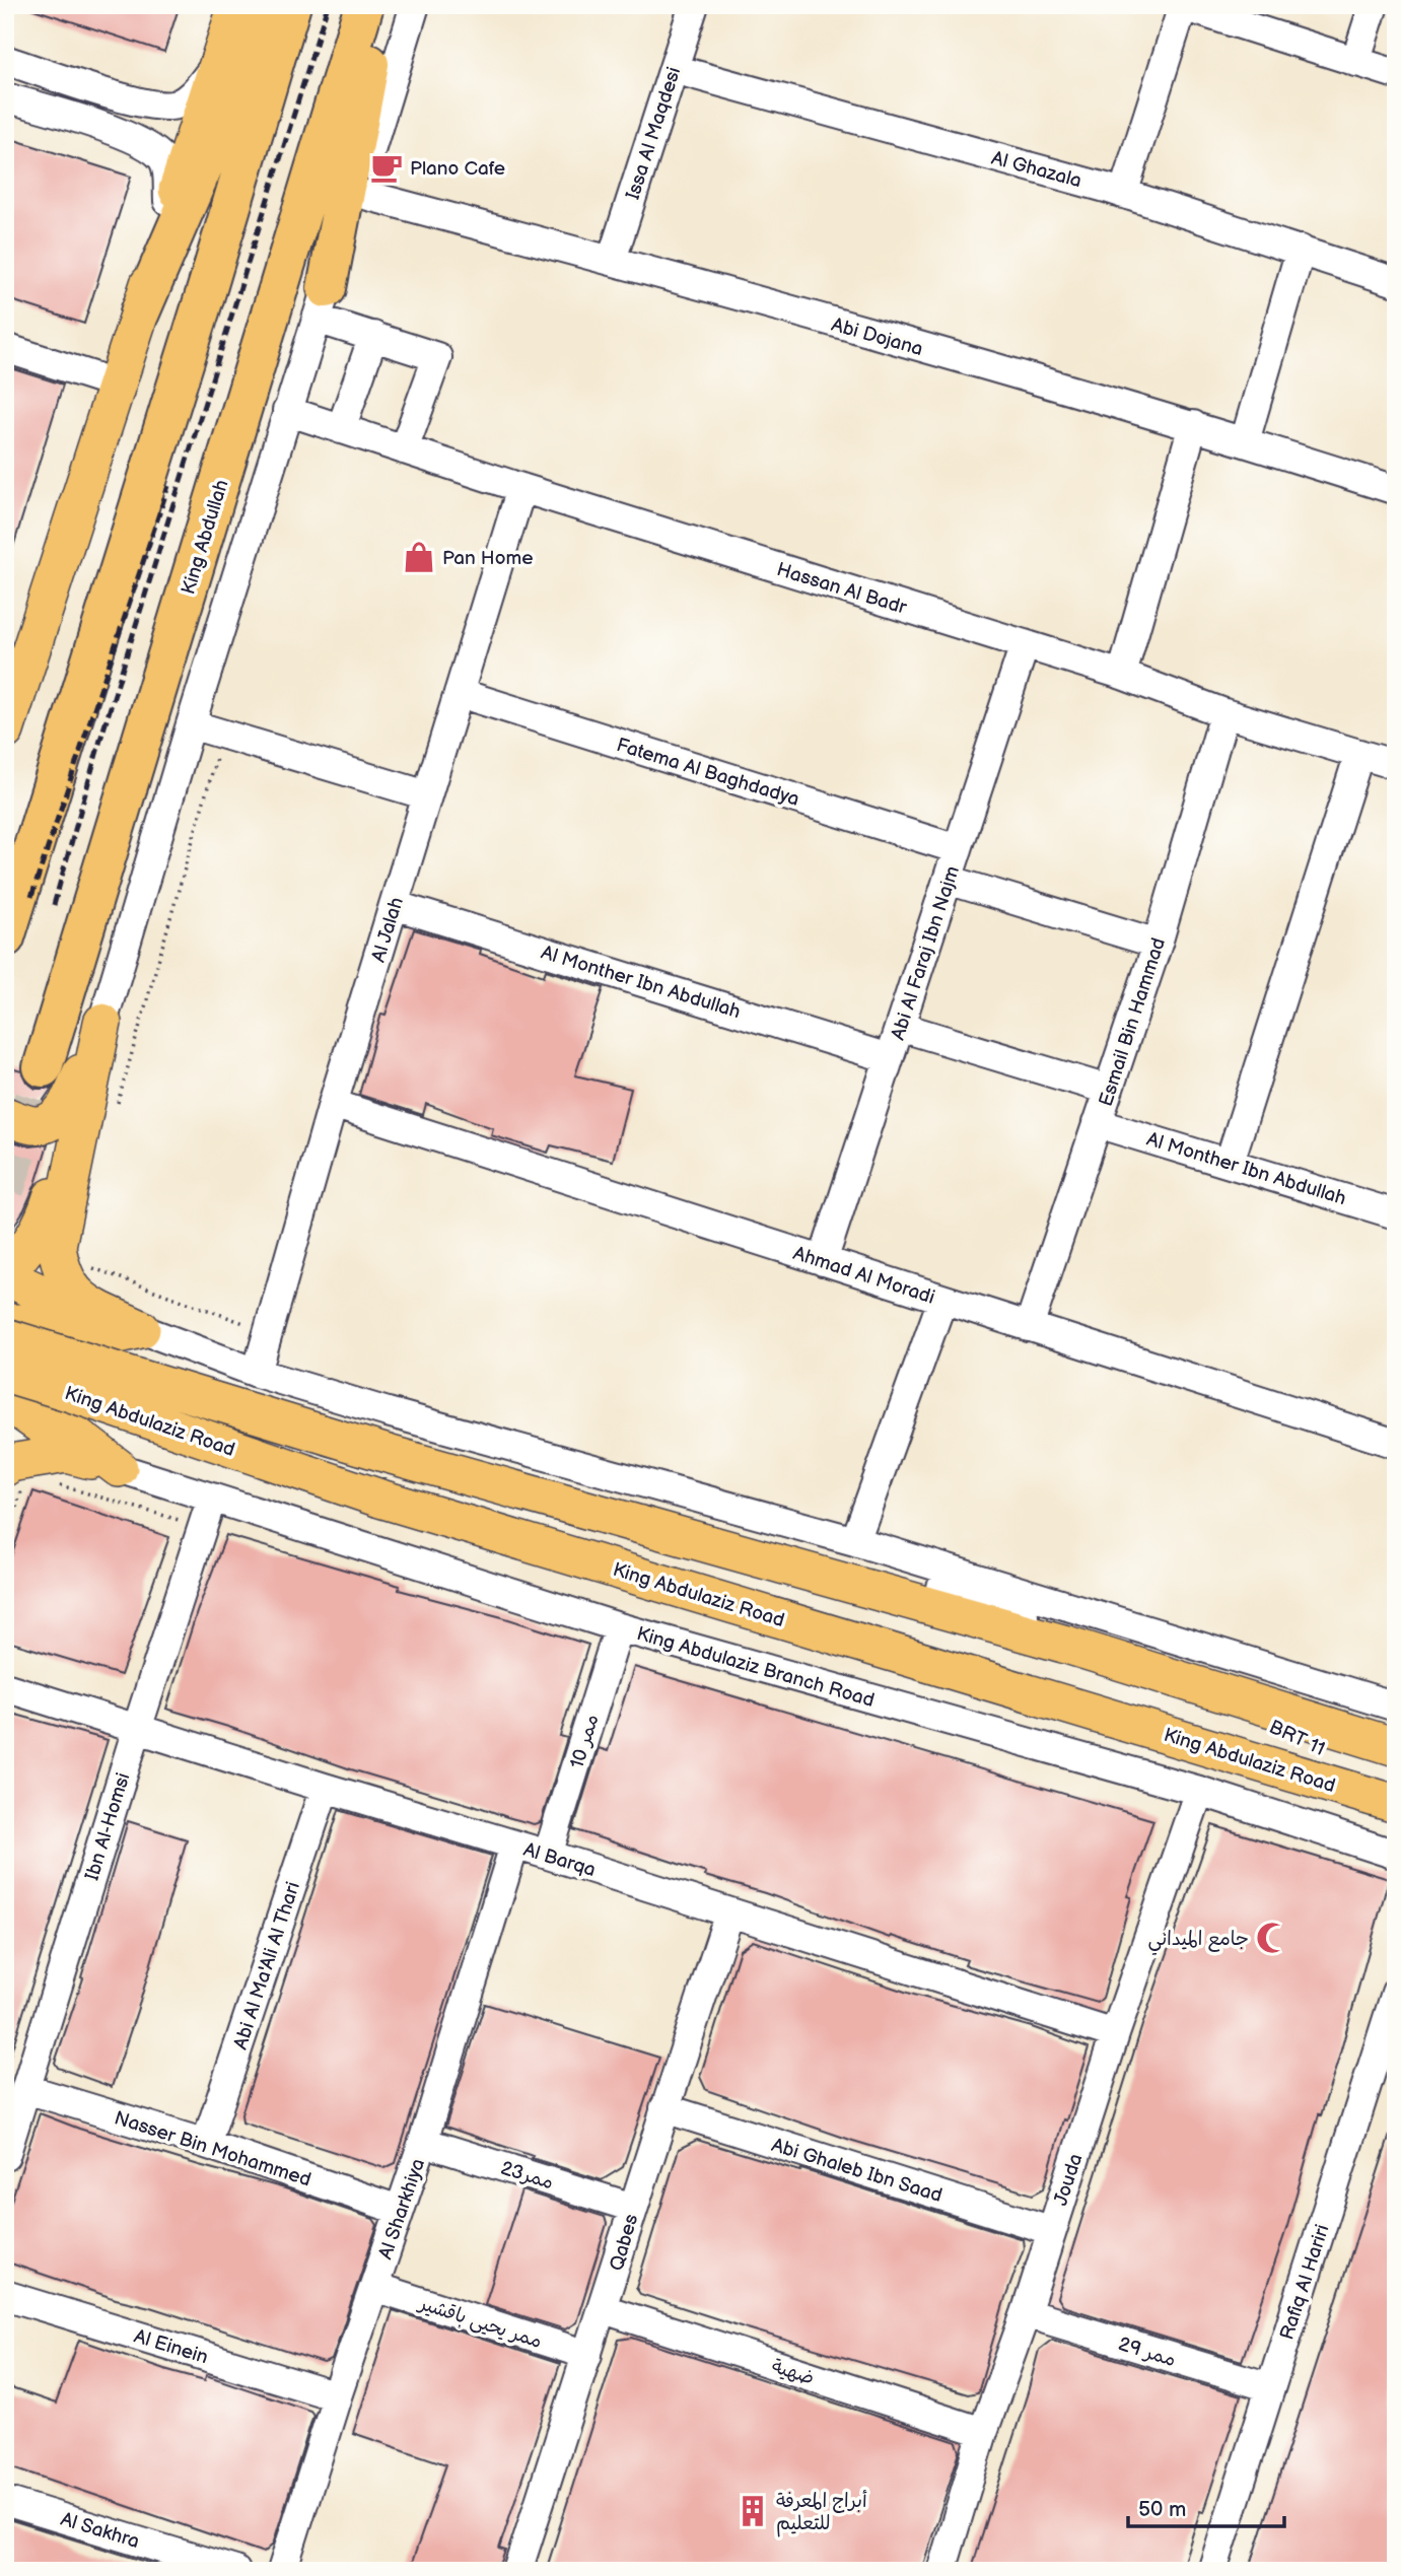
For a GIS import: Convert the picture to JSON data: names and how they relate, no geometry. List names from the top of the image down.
{
  "streets": {
    "highway": ["King Abdullah"],
    "main road": ["King Abdulaziz Road", "BRT 11"],
    "street": [
      "Issa Al Maqdesi",
      "Al Ghazala",
      "Abi Dojana",
      "Hassan Al Badr",
      "Fatema Al Baghdadya",
      "Al Jalah",
      "Abi Al Faraj Ibn Najm",
      "Al Monther Ibn Abdullah",
      "Esmail Bin Hammad",
      "Ahmad Al Moradi",
      "King Abdulaziz Branch Road",
      "ممر 10",
      "Ibn Al-Homsi",
      "Al Barqa",
      "Abi Al Ma'Ali Al Thari",
      "Nasser Bin Mohammed",
      "Abi Ghaleb Ibn Saad",
      "ممر23",
      "Jouda",
      "Al Sharkhiya",
      "Qabes",
      "Rafiq Al Hariri",
      "ممر يحيى باقشير",
      "Al Einein",
      "ممر 29",
      "ضهية",
      "Al Sakhra"
    ]
  },
  "crossings": [
    ["Issa Al Maqdesi", "Al Ghazala"],
    ["Issa Al Maqdesi", "Abi Dojana"],
    ["Hassan Al Badr", "Al Jalah"],
    ["Hassan Al Badr", "Abi Al Faraj Ibn Najm"],
    ["Hassan Al Badr", "Esmail Bin Hammad"],
    ["Fatema Al Baghdadya", "Al Jalah"],
    ["Fatema Al Baghdadya", "Abi Al Faraj Ibn Najm"],
    ["Al Jalah", "Al Monther Ibn Abdullah"],
    ["Al Jalah", "Ahmad Al Moradi"],
    ["Abi Al Faraj Ibn Najm", "Al Monther Ibn Abdullah"],
    ["Abi Al Faraj Ibn Najm", "Ahmad Al Moradi"],
    ["Al Monther Ibn Abdullah", "Esmail Bin Hammad"],
    ["Esmail Bin Hammad", "Ahmad Al Moradi"],
    ["King Abdulaziz Road", "BRT 11"],
    ["King Abdulaziz Branch Road", "ممر 10"],
    ["King Abdulaziz Branch Road", "Ibn Al-Homsi"],
    ["King Abdulaziz Branch Road", "Jouda"],
    ["ممر 10", "Al Barqa"],
    ["Ibn Al-Homsi", "Al Barqa"],
    ["Ibn Al-Homsi", "Nasser Bin Mohammed"],
    ["Al Barqa", "Abi Al Ma'Ali Al Thari"],
    ["Al Barqa", "Jouda"],
    ["Al Barqa", "Al Sharkhiya"],
    ["Al Barqa", "Qabes"],
    ["Abi Al Ma'Ali Al Thari", "Nasser Bin Mohammed"],
    ["Nasser Bin Mohammed", "Al Sharkhiya"],
    ["Abi Ghaleb Ibn Saad", "Jouda"],
    ["Abi Ghaleb Ibn Saad", "Qabes"],
    ["ممر23", "Al Sharkhiya"],
    ["ممر23", "Qabes"],
    ["Jouda", "ممر 29"],
    ["Jouda", "ضهية"],
    ["Al Sharkhiya", "ممر يحيى باقشير"],
    ["Al Sharkhiya", "Al Einein"],
    ["Qabes", "ممر يحيى باقشير"],
    ["Qabes", "ضهية"],
    ["Rafiq Al Hariri", "ممر 29"]
  ],
  "places": {
    "cafe": ["Plano Cafe"],
    "shop": ["Pan Home"],
    "mosque": ["جامع الميداني"],
    "building": ["أبراج المعرفة للتعليم"]
  },
  "scale_bar": "50 m"
}
